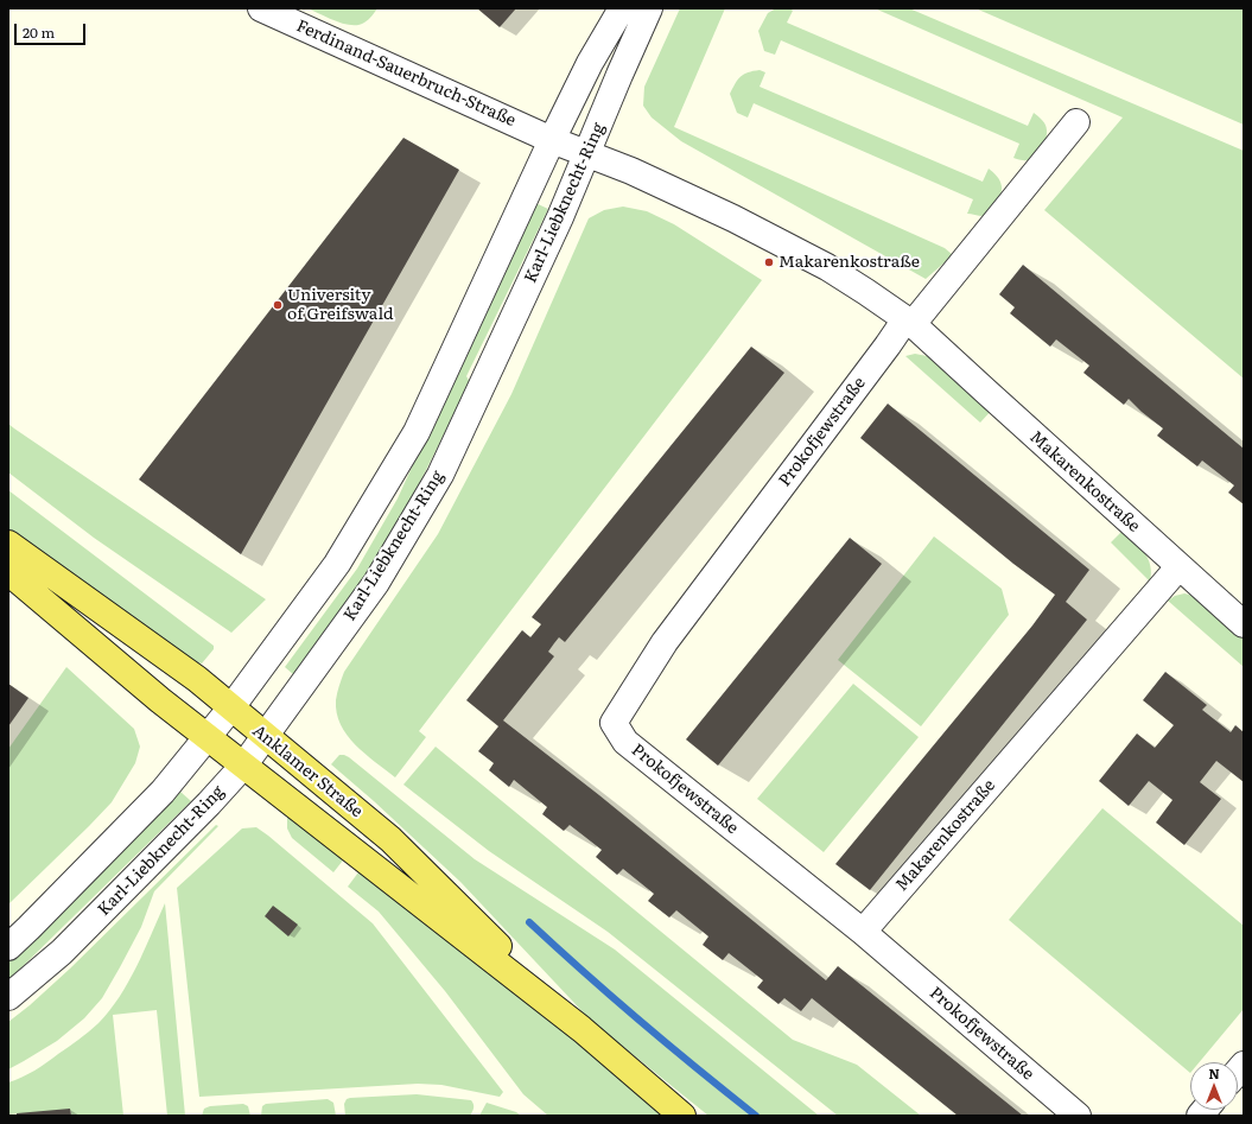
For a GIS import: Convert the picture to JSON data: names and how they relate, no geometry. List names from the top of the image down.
{
  "streets": {
    "main road": ["Anklamer Straße"],
    "street": [
      "Ferdinand-Sauerbruch-Straße",
      "Karl-Liebknecht-Ring",
      "Prokofjewstraße",
      "Makarenkostraße"
    ]
  },
  "crossings": [
    ["Ferdinand-Sauerbruch-Straße", "Makarenkostraße"],
    ["Karl-Liebknecht-Ring", "Makarenkostraße"],
    ["Karl-Liebknecht-Ring", "Anklamer Straße"],
    ["Prokofjewstraße", "Makarenkostraße"]
  ],
  "places": ["Makarenkostraße", "University of Greifswald"],
  "scale_bar": "20 m",
  "north": "top"
}
